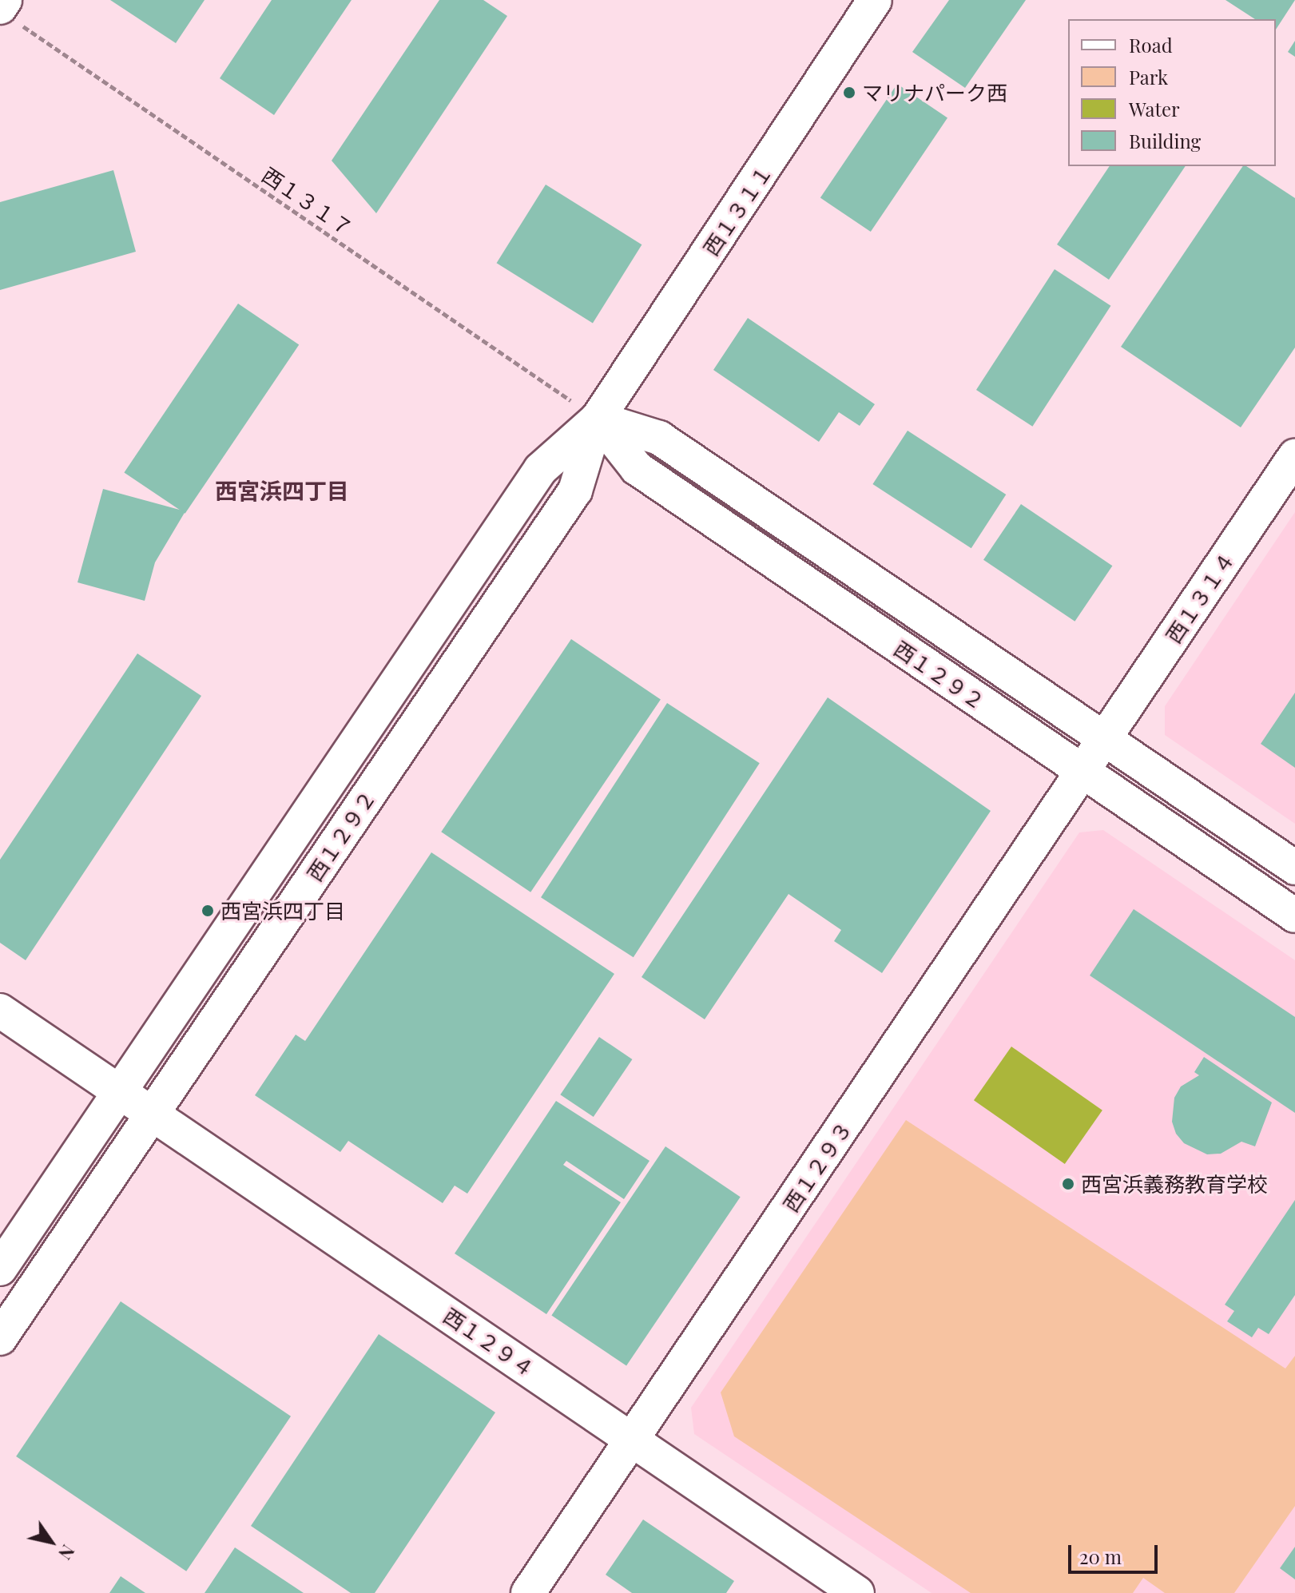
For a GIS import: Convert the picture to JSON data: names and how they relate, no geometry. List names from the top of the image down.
{
  "streets": {
    "street": [
      "西１３１１",
      "西１３１４",
      "西１２９２",
      "西１２９３",
      "西１２９４"
    ],
    "path": ["西１３１７"]
  },
  "crossings": [
    ["西１３１７", "西１３１１"],
    ["西１３１７", "西１２９２"],
    ["西１３１１", "西１２９２"],
    ["西１３１４", "西１２９２"],
    ["西１３１４", "西１２９３"],
    ["西１２９２", "西１２９３"],
    ["西１２９２", "西１２９４"],
    ["西１２９３", "西１２９４"]
  ],
  "districts": ["西宮浜四丁目"],
  "places": ["マリナパーク西", "西宮浜四丁目", "西宮浜義務教育学校"],
  "legend": [
    "Road",
    "Park",
    "Water",
    "Building"
  ],
  "scale_bar": "20 m",
  "north": "bottom right"
}
